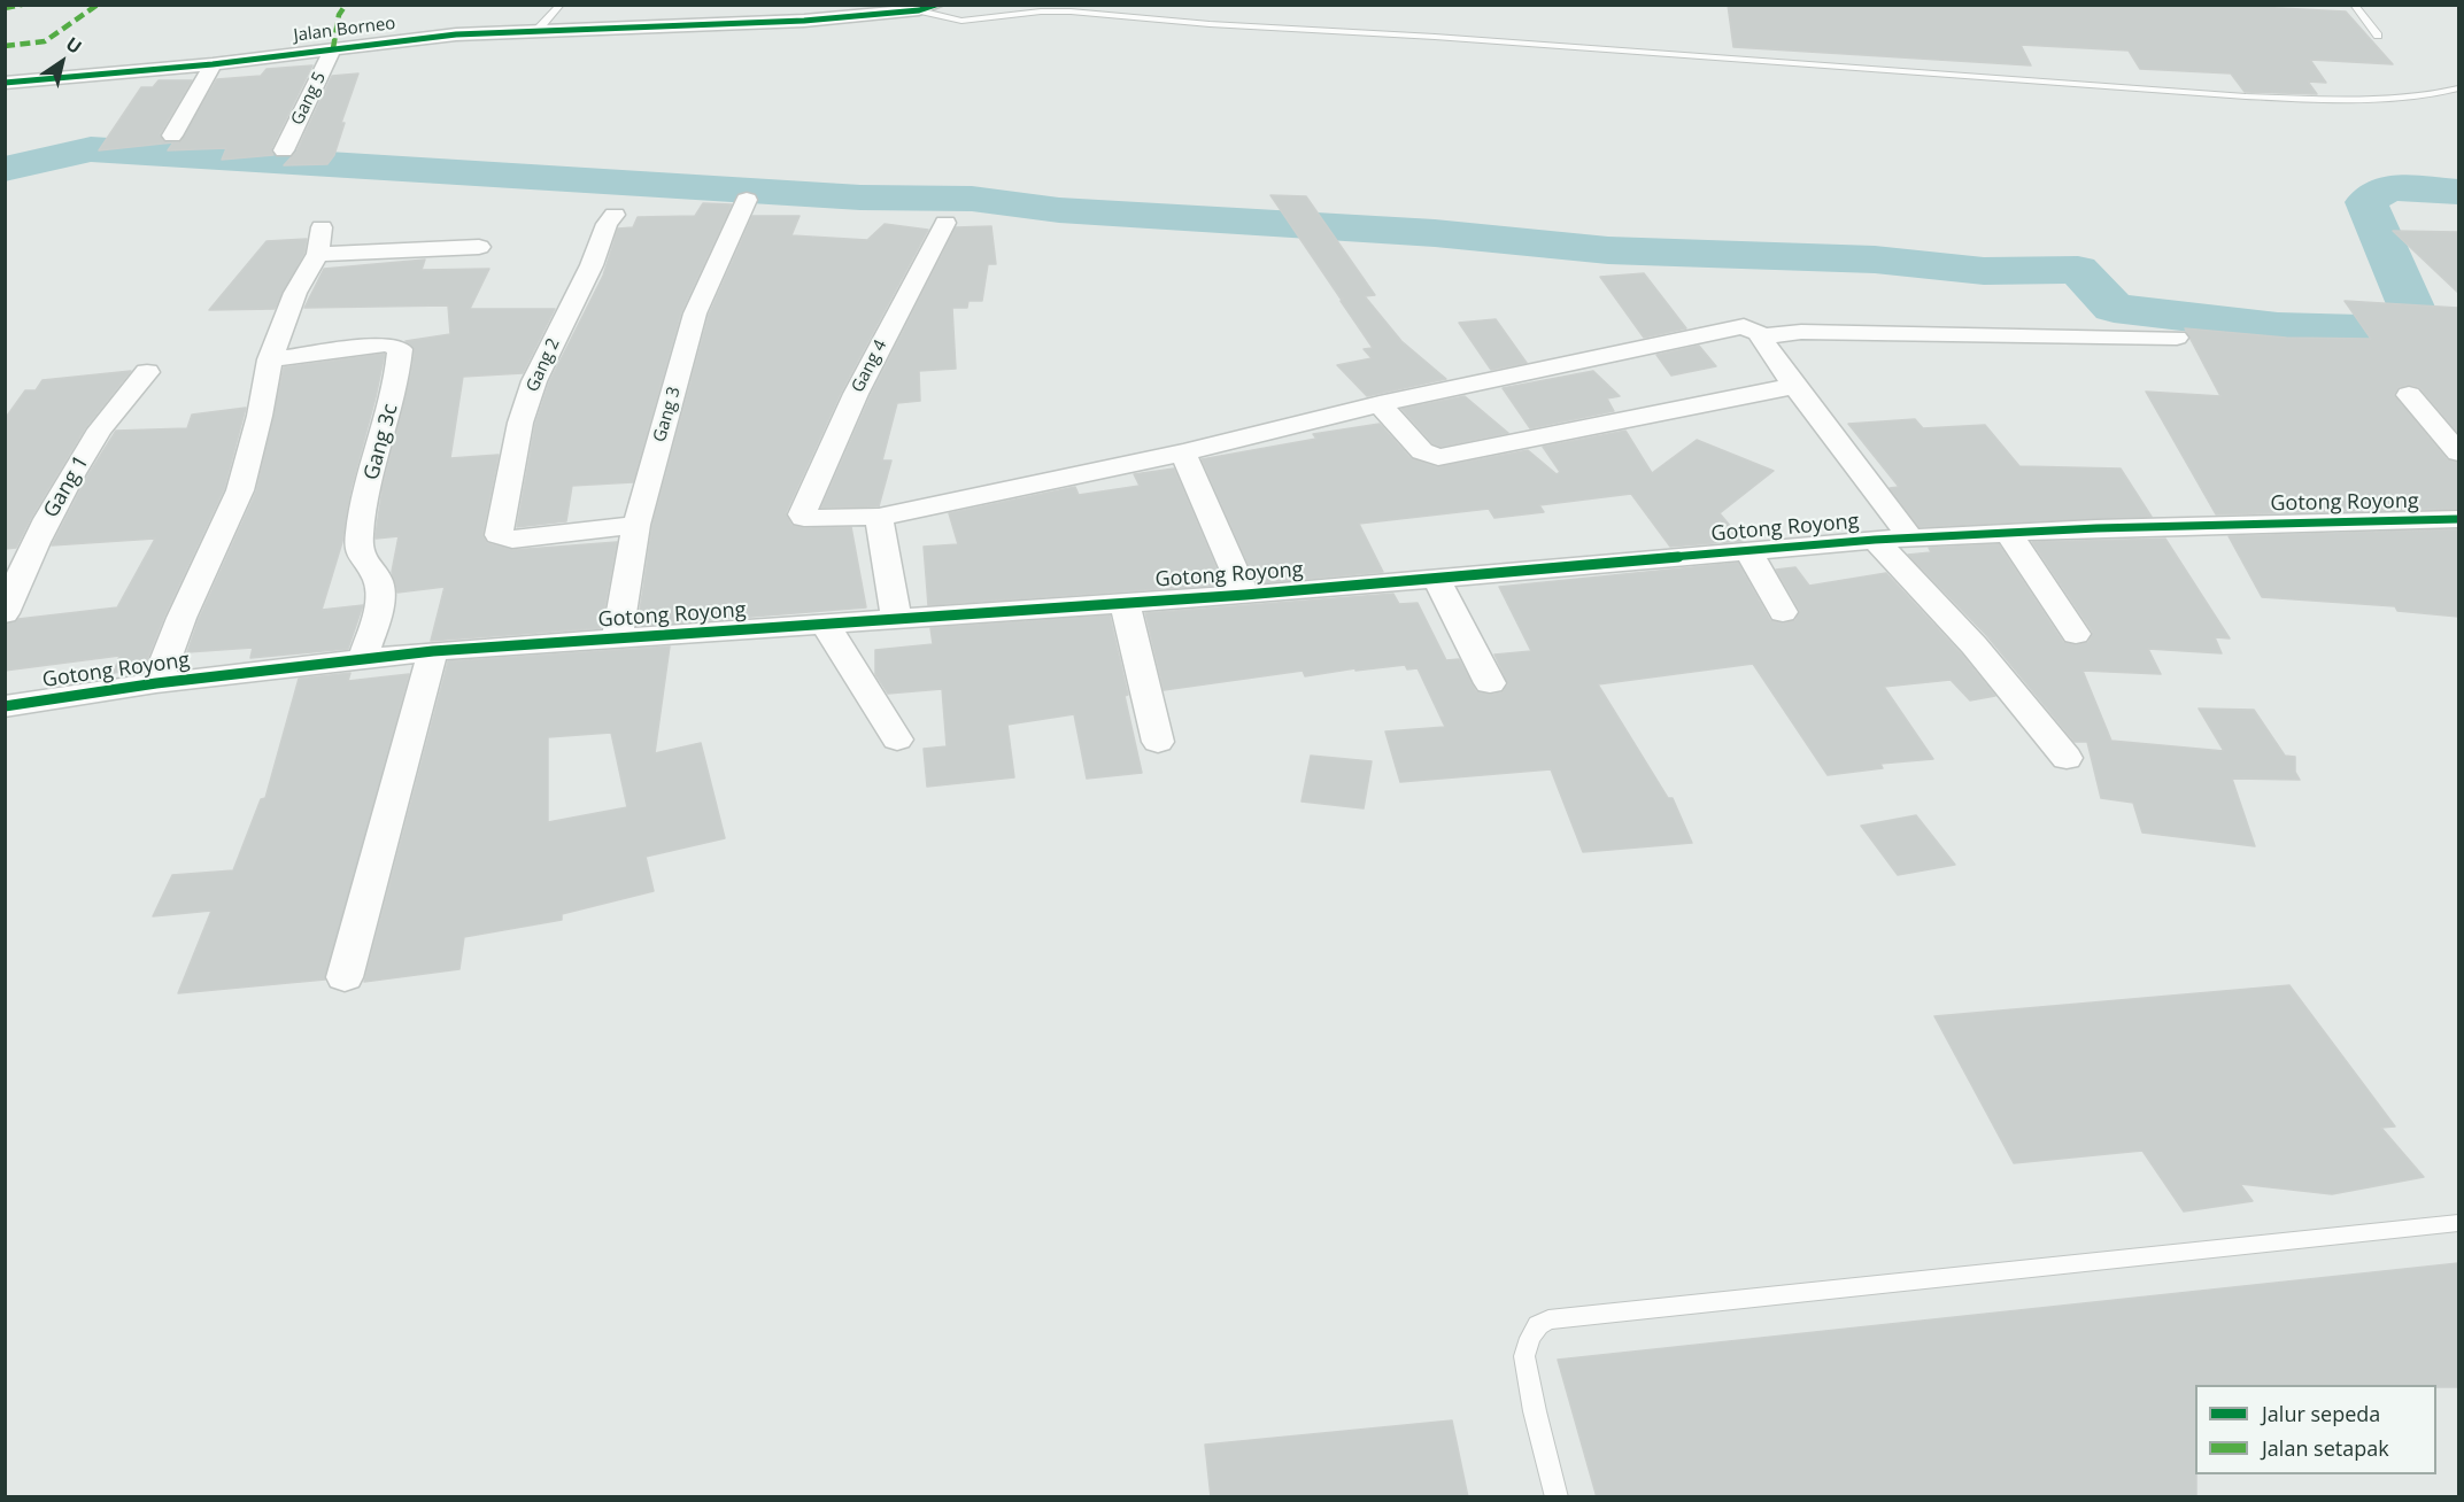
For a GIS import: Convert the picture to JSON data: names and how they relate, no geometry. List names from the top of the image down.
{
  "streets": {
    "street": [
      "Jalan Borneo",
      "Gang 5",
      "Gang 2",
      "Gang 4",
      "Gang 3",
      "Gang 3c",
      "Gang 1",
      "Gotong Royong"
    ]
  },
  "crossings": [
    ["Jalan Borneo", "Gang 5"],
    ["Gang 2", "Gang 3"],
    ["Gang 3", "Gotong Royong"],
    ["Gang 3c", "Gotong Royong"]
  ],
  "legend": ["Jalur sepeda", "Jalan setapak"],
  "north": "top right"
}
